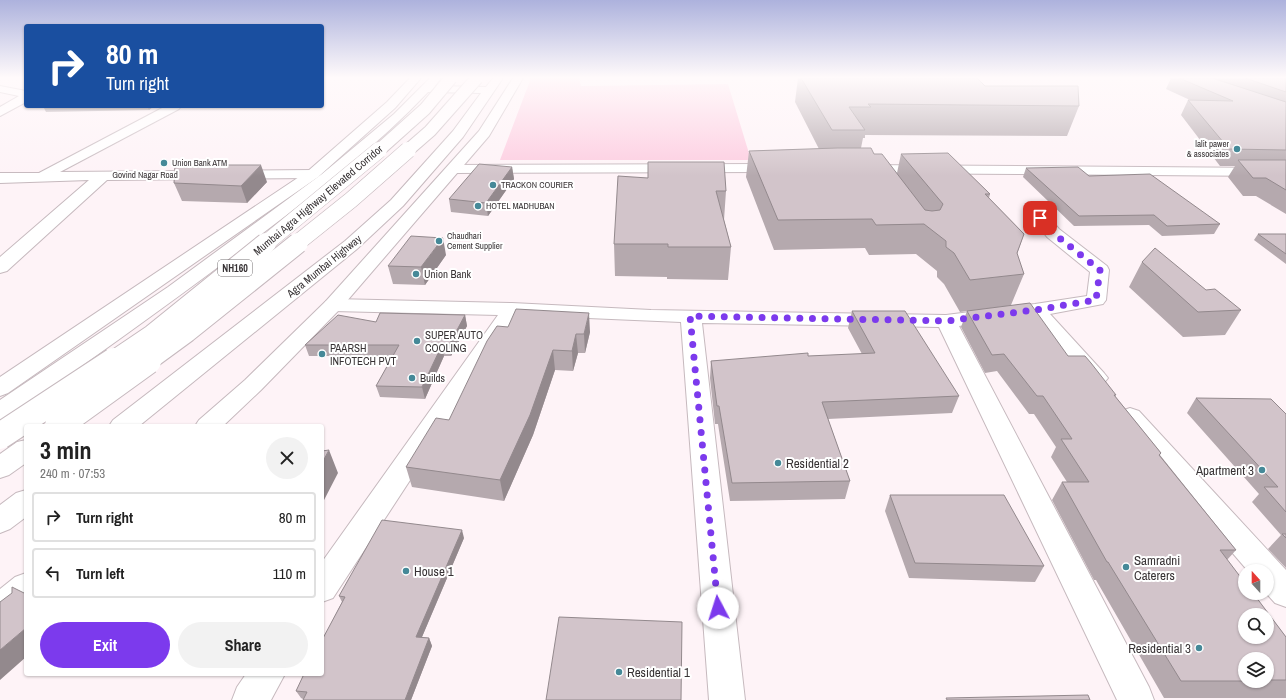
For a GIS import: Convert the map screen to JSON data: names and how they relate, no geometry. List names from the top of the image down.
{
  "streets": {
    "main road": [
      "Govind Nagar Road",
      "Mumbai Agra Highway Elevated Corridor",
      "Agra Mumbai Highway",
      "NH160"
    ]
  },
  "places": [
    "lalit pawer & associates",
    "Union Bank ATM",
    "TRACKON COURIER",
    "HOTEL MADHUBAN",
    "Chaudhari Cement Supplier",
    "Union Bank",
    "SUPER AUTO COOLING",
    "PAARSH INFOTECH PVT",
    "Builds",
    "Residential 2",
    "Apartment 3",
    "Samradni Caterers",
    "House 1",
    "Residential 3",
    "Residential 1"
  ],
  "north": "top",
  "page": {
    "turn": ["80 m", "Turn right"],
    "heading": ["3 min", "240 m · 07:53"],
    "list": [
      {
        "name": "Turn right",
        "value": "80 m"
      },
      {
        "name": "Turn left",
        "value": "110 m"
      }
    ],
    "buttons": ["Exit", "Share"]
  }
}
